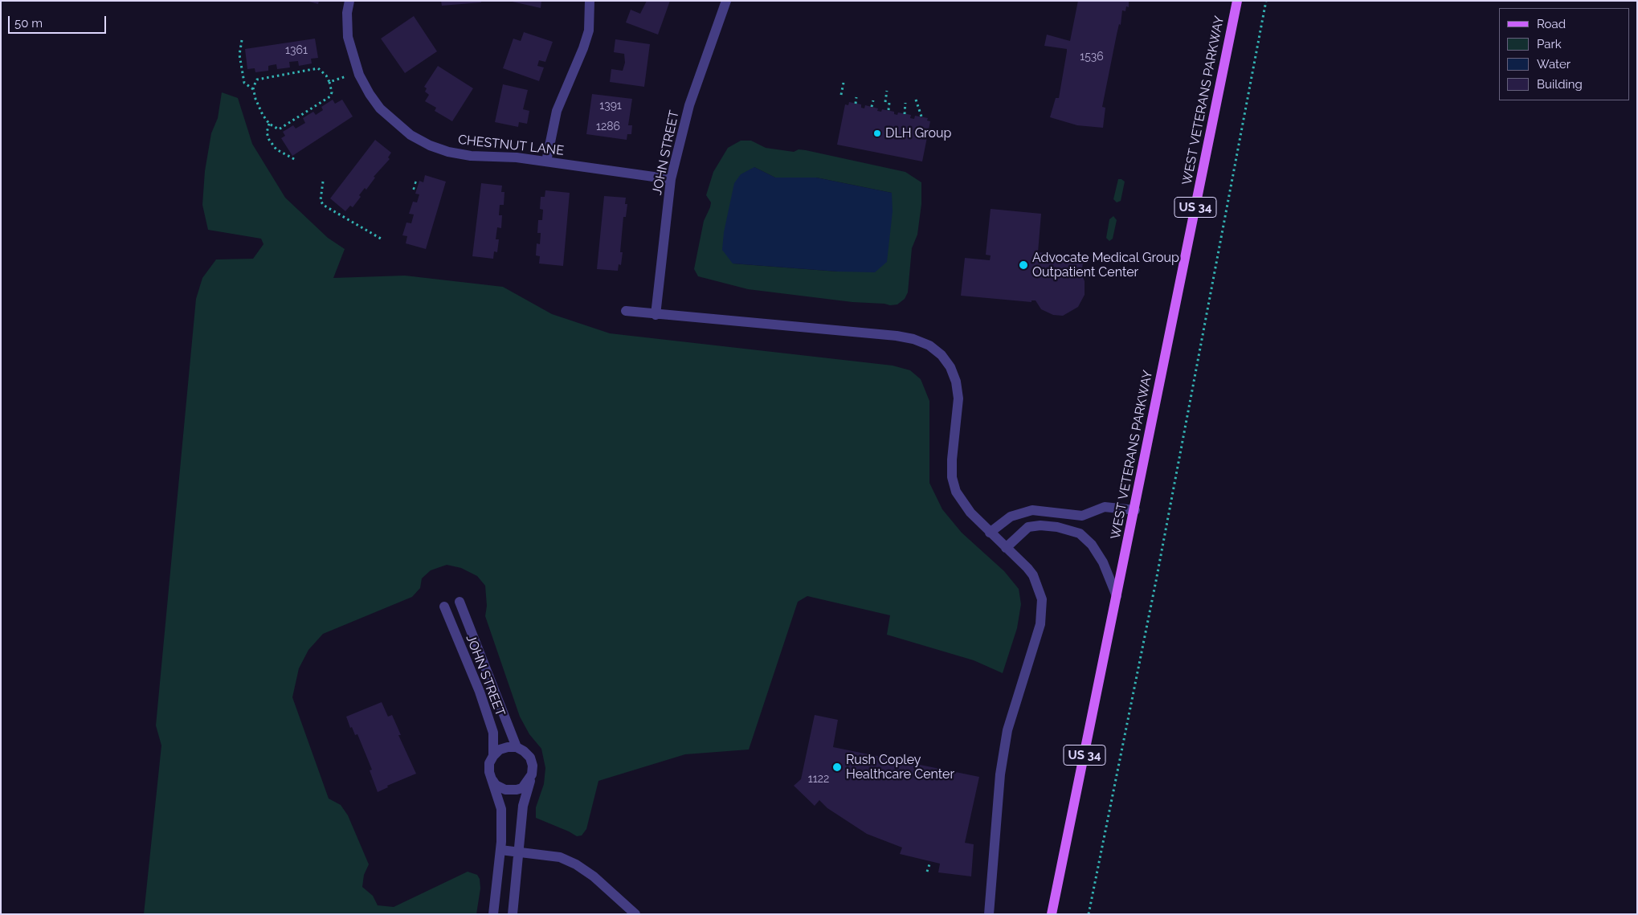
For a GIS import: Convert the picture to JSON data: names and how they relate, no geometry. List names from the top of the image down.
{
  "streets": {
    "main road": ["WEST VETERANS PARKWAY", "US 34"],
    "street": ["CHESTNUT LANE", "JOHN STREET"]
  },
  "crossings": [
    ["CHESTNUT LANE", "JOHN STREET"]
  ],
  "places": ["DLH Group", "Advocate Medical Group Outpatient Center", "Rush Copley Healthcare Center"],
  "house_numbers": [
    "1361",
    "1536",
    "1391",
    "1286",
    "1122"
  ],
  "legend": [
    "Road",
    "Park",
    "Water",
    "Building"
  ],
  "scale_bar": "50 m"
}
